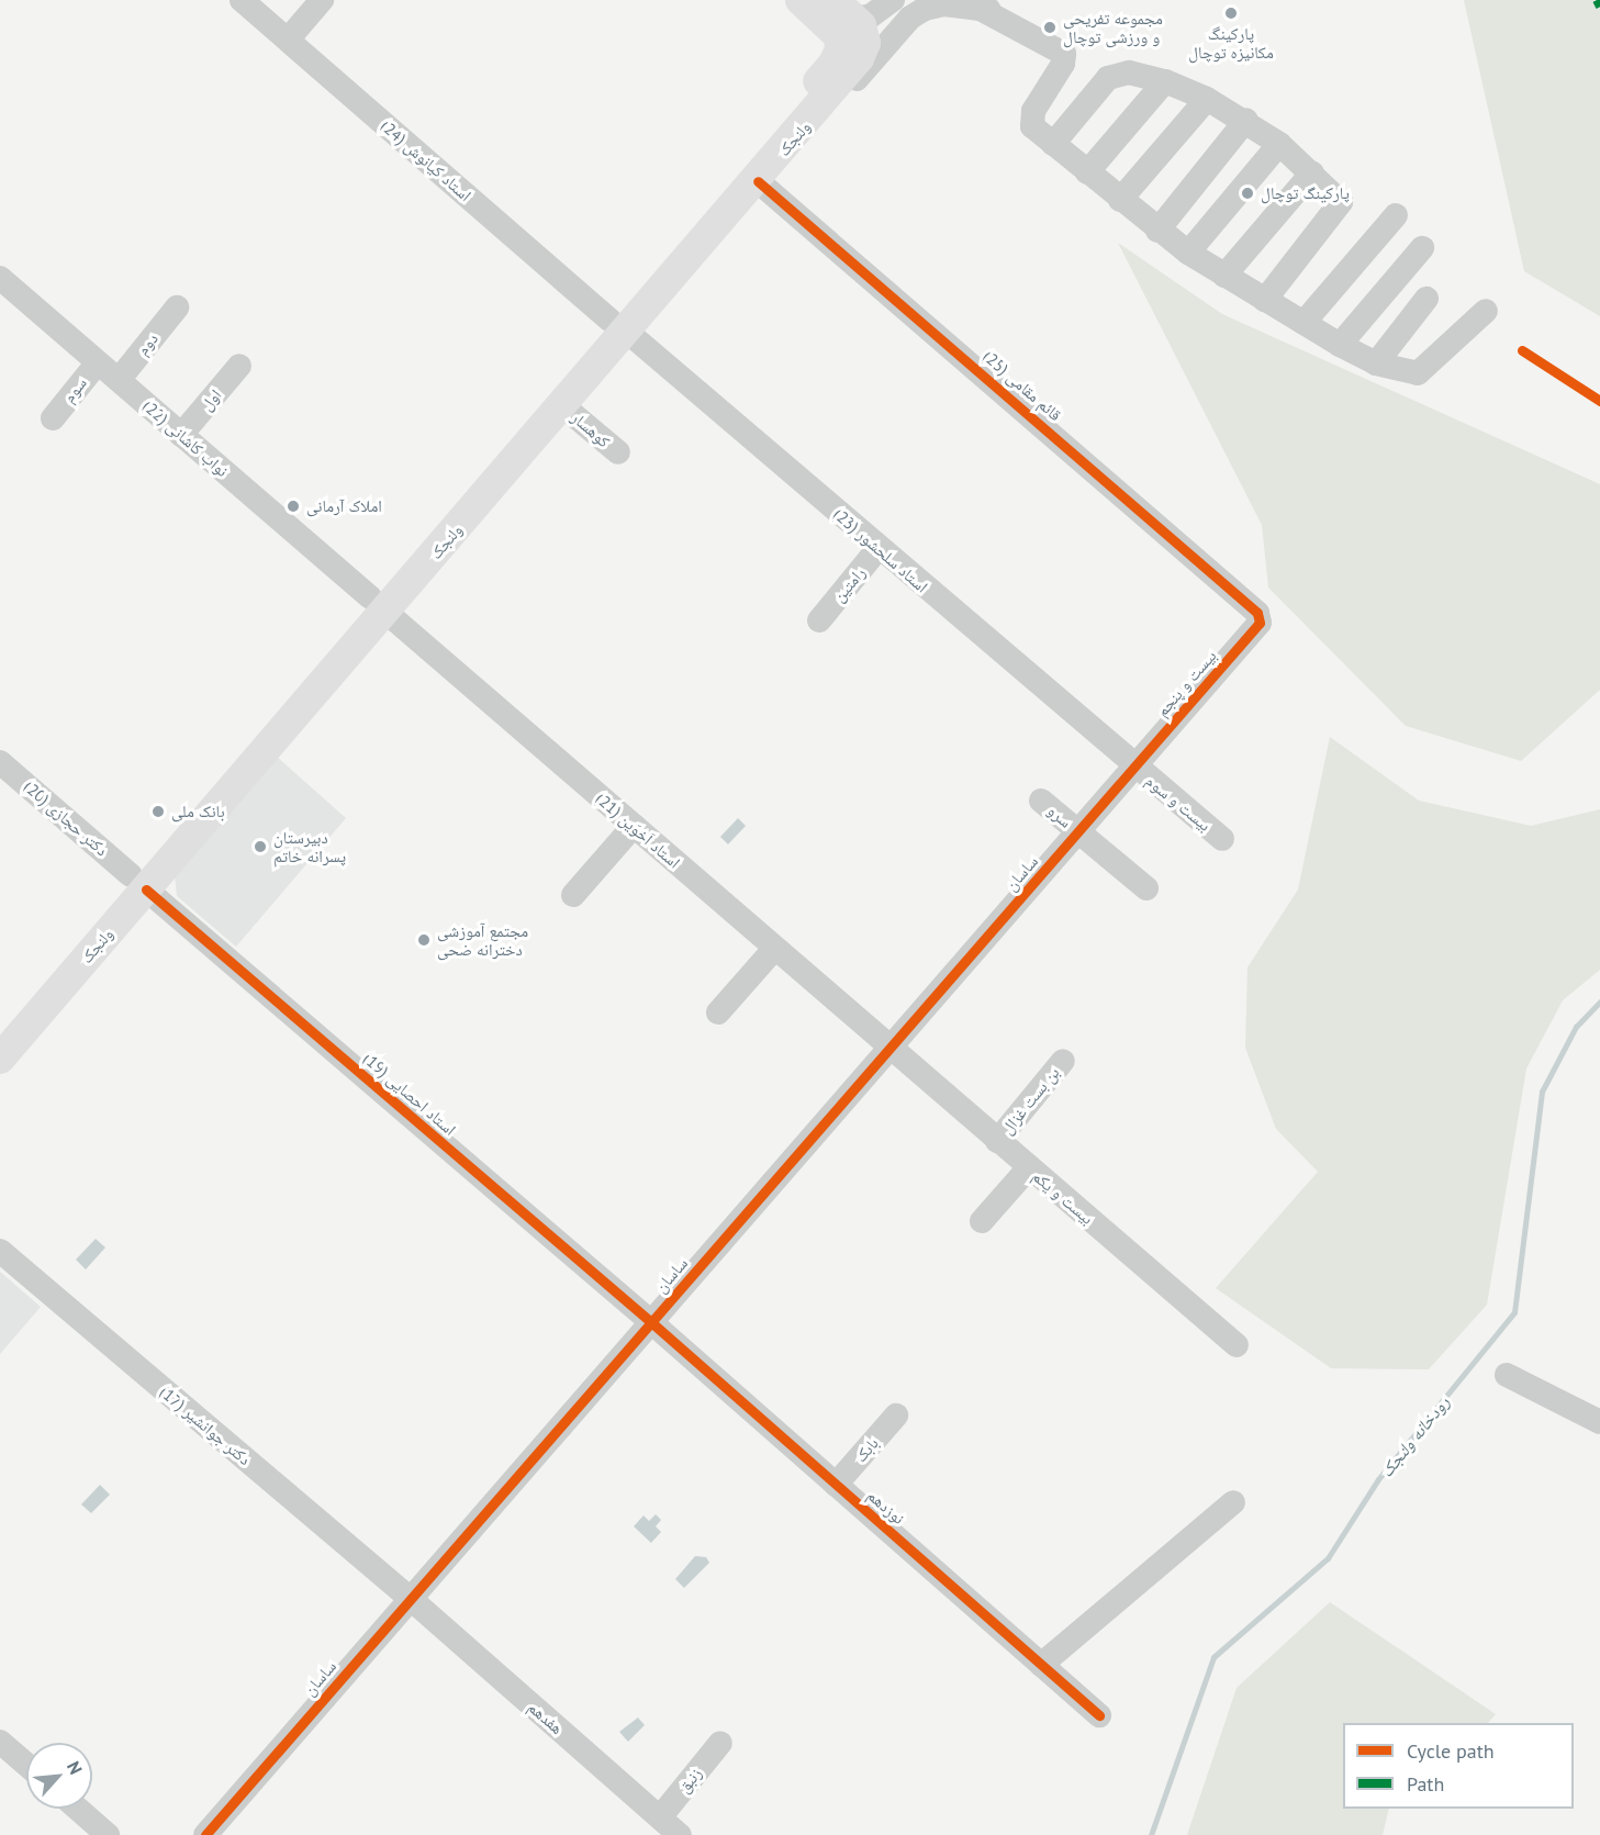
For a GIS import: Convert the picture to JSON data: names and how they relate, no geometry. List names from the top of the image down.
{
  "streets": {
    "main road": ["ولنجک"],
    "street": [
      "استاد کیانوش (24)",
      "دوم",
      "قائم مقامی (25)",
      "سوم",
      "اول",
      "کوهسار",
      "نواب کاشانی (22)",
      "استاد سلحشور (23)",
      "رامتین",
      "بیست و پنجم",
      "بیست و سوم",
      "سرو",
      "دکتر حجازی (20)",
      "استاد اَخوَين (21)",
      "ساسان",
      "استاد احصایی (19)",
      "بن بست غزال",
      "بیست و یکم",
      "دکتر جوانشیر (17)",
      "بابک",
      "نوزدهم",
      "هفدهم",
      "زنبق"
    ]
  },
  "crossings": [
    ["ولنجک", "استاد کیانوش (24)"],
    ["ولنجک", "قائم مقامی (25)"],
    ["ولنجک", "کوهسار"],
    ["ولنجک", "نواب کاشانی (22)"],
    ["ولنجک", "استاد سلحشور (23)"],
    ["ولنجک", "دکتر حجازی (20)"],
    ["ولنجک", "استاد اَخوَين (21)"],
    ["ولنجک", "استاد احصایی (19)"],
    ["استاد کیانوش (24)", "استاد سلحشور (23)"],
    ["دوم", "نواب کاشانی (22)"],
    ["قائم مقامی (25)", "بیست و پنجم"],
    ["سوم", "نواب کاشانی (22)"],
    ["اول", "نواب کاشانی (22)"],
    ["نواب کاشانی (22)", "استاد اَخوَين (21)"],
    ["استاد سلحشور (23)", "رامتین"],
    ["استاد سلحشور (23)", "بیست و پنجم"],
    ["استاد سلحشور (23)", "بیست و سوم"],
    ["استاد سلحشور (23)", "ساسان"],
    ["بیست و پنجم", "بیست و سوم"],
    ["بیست و پنجم", "ساسان"],
    ["بیست و سوم", "ساسان"],
    ["سرو", "ساسان"],
    ["دکتر حجازی (20)", "استاد احصایی (19)"],
    ["استاد اَخوَين (21)", "ساسان"],
    ["استاد اَخوَين (21)", "بیست و یکم"],
    ["ساسان", "استاد احصایی (19)"],
    ["ساسان", "بیست و یکم"],
    ["ساسان", "دکتر جوانشیر (17)"],
    ["ساسان", "نوزدهم"],
    ["ساسان", "هفدهم"],
    ["استاد احصایی (19)", "نوزدهم"],
    ["بن بست غزال", "بیست و یکم"],
    ["دکتر جوانشیر (17)", "هفدهم"],
    ["بابک", "نوزدهم"],
    ["هفدهم", "زنبق"]
  ],
  "water": ["رودخانه ولنجک"],
  "places": [
    "پارکینگ مکانیزه توچال",
    "مجموعه تفریحی و ورزشی توچال",
    "پارکینگ توچال",
    "املاک آرمانی",
    "بانک ملی",
    "دبیرستان پسرانه خاتم",
    "مجتمع آموزشی دخترانه ضحی"
  ],
  "legend": ["Cycle path", "Path"],
  "north": "top right"
}
